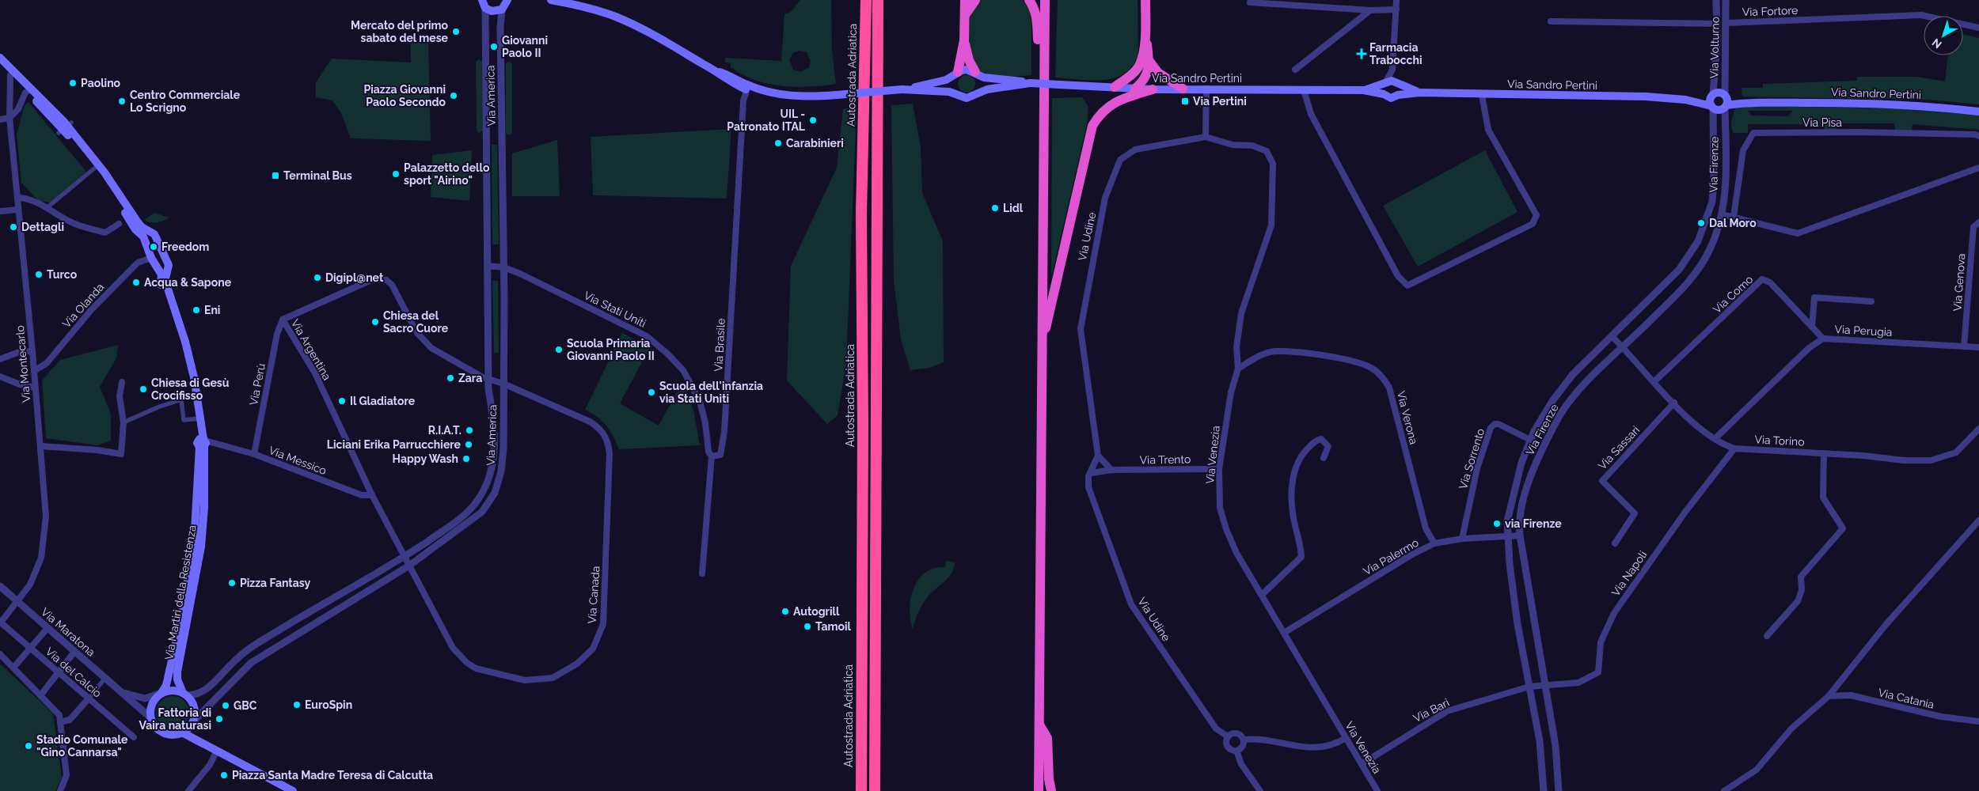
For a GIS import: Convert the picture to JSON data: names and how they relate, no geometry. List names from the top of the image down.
{
  "streets": {
    "highway": ["Autostrada Adriatica"],
    "main road": ["Via Sandro Pertini", "Via Martiri della Resistenza"],
    "street": [
      "Via Fortore",
      "Via Volturno",
      "Via America",
      "Via Pisa",
      "Via Firenze",
      "Via Udine",
      "Via Genova",
      "Via Como",
      "Via Olanda",
      "Via Stati Uniti",
      "Via Perugia",
      "Via Brasile",
      "Via Argentina",
      "Via Montecarlo",
      "Via Perù",
      "Via Verona",
      "Via Torino",
      "Via Sassari",
      "Via Venezia",
      "Via Sorrento",
      "Via Trento",
      "Via Messico",
      "Via Palermo",
      "Via Napoli",
      "Via Canada",
      "Via Maratona",
      "Via del Calcio",
      "Via Catania",
      "Via Bari"
    ]
  },
  "crossings": [
    ["Via Fortore", "Via Volturno"],
    ["Via Volturno", "Via Sandro Pertini"],
    ["Via Volturno", "Via Firenze"],
    ["Via Sandro Pertini", "Via Firenze"],
    ["Via Sandro Pertini", "Via Brasile"],
    ["Via America", "Via Stati Uniti"],
    ["Via America", "Via Argentina"],
    ["Via America", "Via Martiri della Resistenza"],
    ["Via America", "Via Canada"],
    ["Via America", "Via Maratona"],
    ["Via Firenze", "Via Torino"],
    ["Via Firenze", "Via Sorrento"],
    ["Via Firenze", "Via Palermo"],
    ["Via Firenze", "Via Napoli"],
    ["Via Firenze", "Via Bari"],
    ["Via Udine", "Via Venezia"],
    ["Via Genova", "Via Perugia"],
    ["Via Como", "Via Perugia"],
    ["Via Como", "Via Torino"],
    ["Via Olanda", "Via Montecarlo"],
    ["Via Olanda", "Via Martiri della Resistenza"],
    ["Via Stati Uniti", "Via Brasile"],
    ["Via Perugia", "Via Torino"],
    ["Via Argentina", "Via Perù"],
    ["Via Argentina", "Via Messico"],
    ["Via Argentina", "Via Canada"],
    ["Via Montecarlo", "Via Martiri della Resistenza"],
    ["Via Montecarlo", "Via Maratona"],
    ["Via Montecarlo", "Via del Calcio"],
    ["Via Perù", "Via Messico"],
    ["Via Verona", "Via Venezia"],
    ["Via Verona", "Via Palermo"],
    ["Via Torino", "Via Sassari"],
    ["Via Torino", "Via Napoli"],
    ["Via Venezia", "Via Trento"],
    ["Via Venezia", "Via Palermo"],
    ["Via Venezia", "Via Bari"],
    ["Via Sorrento", "Via Palermo"],
    ["Via Messico", "Via Martiri della Resistenza"],
    ["Via Napoli", "Via Bari"],
    ["Via Martiri della Resistenza", "Via Maratona"]
  ],
  "places": {
    "other": [
      "Mercato del primo sabato del mese",
      "Giovanni Paolo II",
      "Paolino",
      "Piazza Giovanni Paolo Secondo",
      "Centro Commerciale Lo Scrigno",
      "UIL - Patronato ITAL",
      "Carabinieri",
      "Palazzetto dello sport \"Airino\"",
      "Lidl",
      "Dal Moro",
      "Dettagli",
      "Freedom",
      "Turco",
      "Digipl@net",
      "Acqua & Sapone",
      "Eni",
      "Chiesa del Sacro Cuore",
      "Scuola Primaria Giovanni Paolo II",
      "Zara",
      "Chiesa di Gesù Crocifisso",
      "Scuola dell'infanzia via Stati Uniti",
      "Il Gladiatore",
      "R.I.A.T.",
      "Liciani Erika Parrucchiere",
      "Happy Wash",
      "via Firenze",
      "Pizza Fantasy",
      "Autogrill",
      "Tamoil",
      "EuroSpin",
      "GBC",
      "Fattoria di Vaira naturasi",
      "Stadio Comunale \"Gino Cannarsa\"",
      "Piazza Santa Madre Teresa di Calcutta"
    ],
    "health": ["Farmacia Trabocchi"],
    "transit": ["Via Pertini", "Terminal Bus"]
  },
  "north": "bottom left"
}
